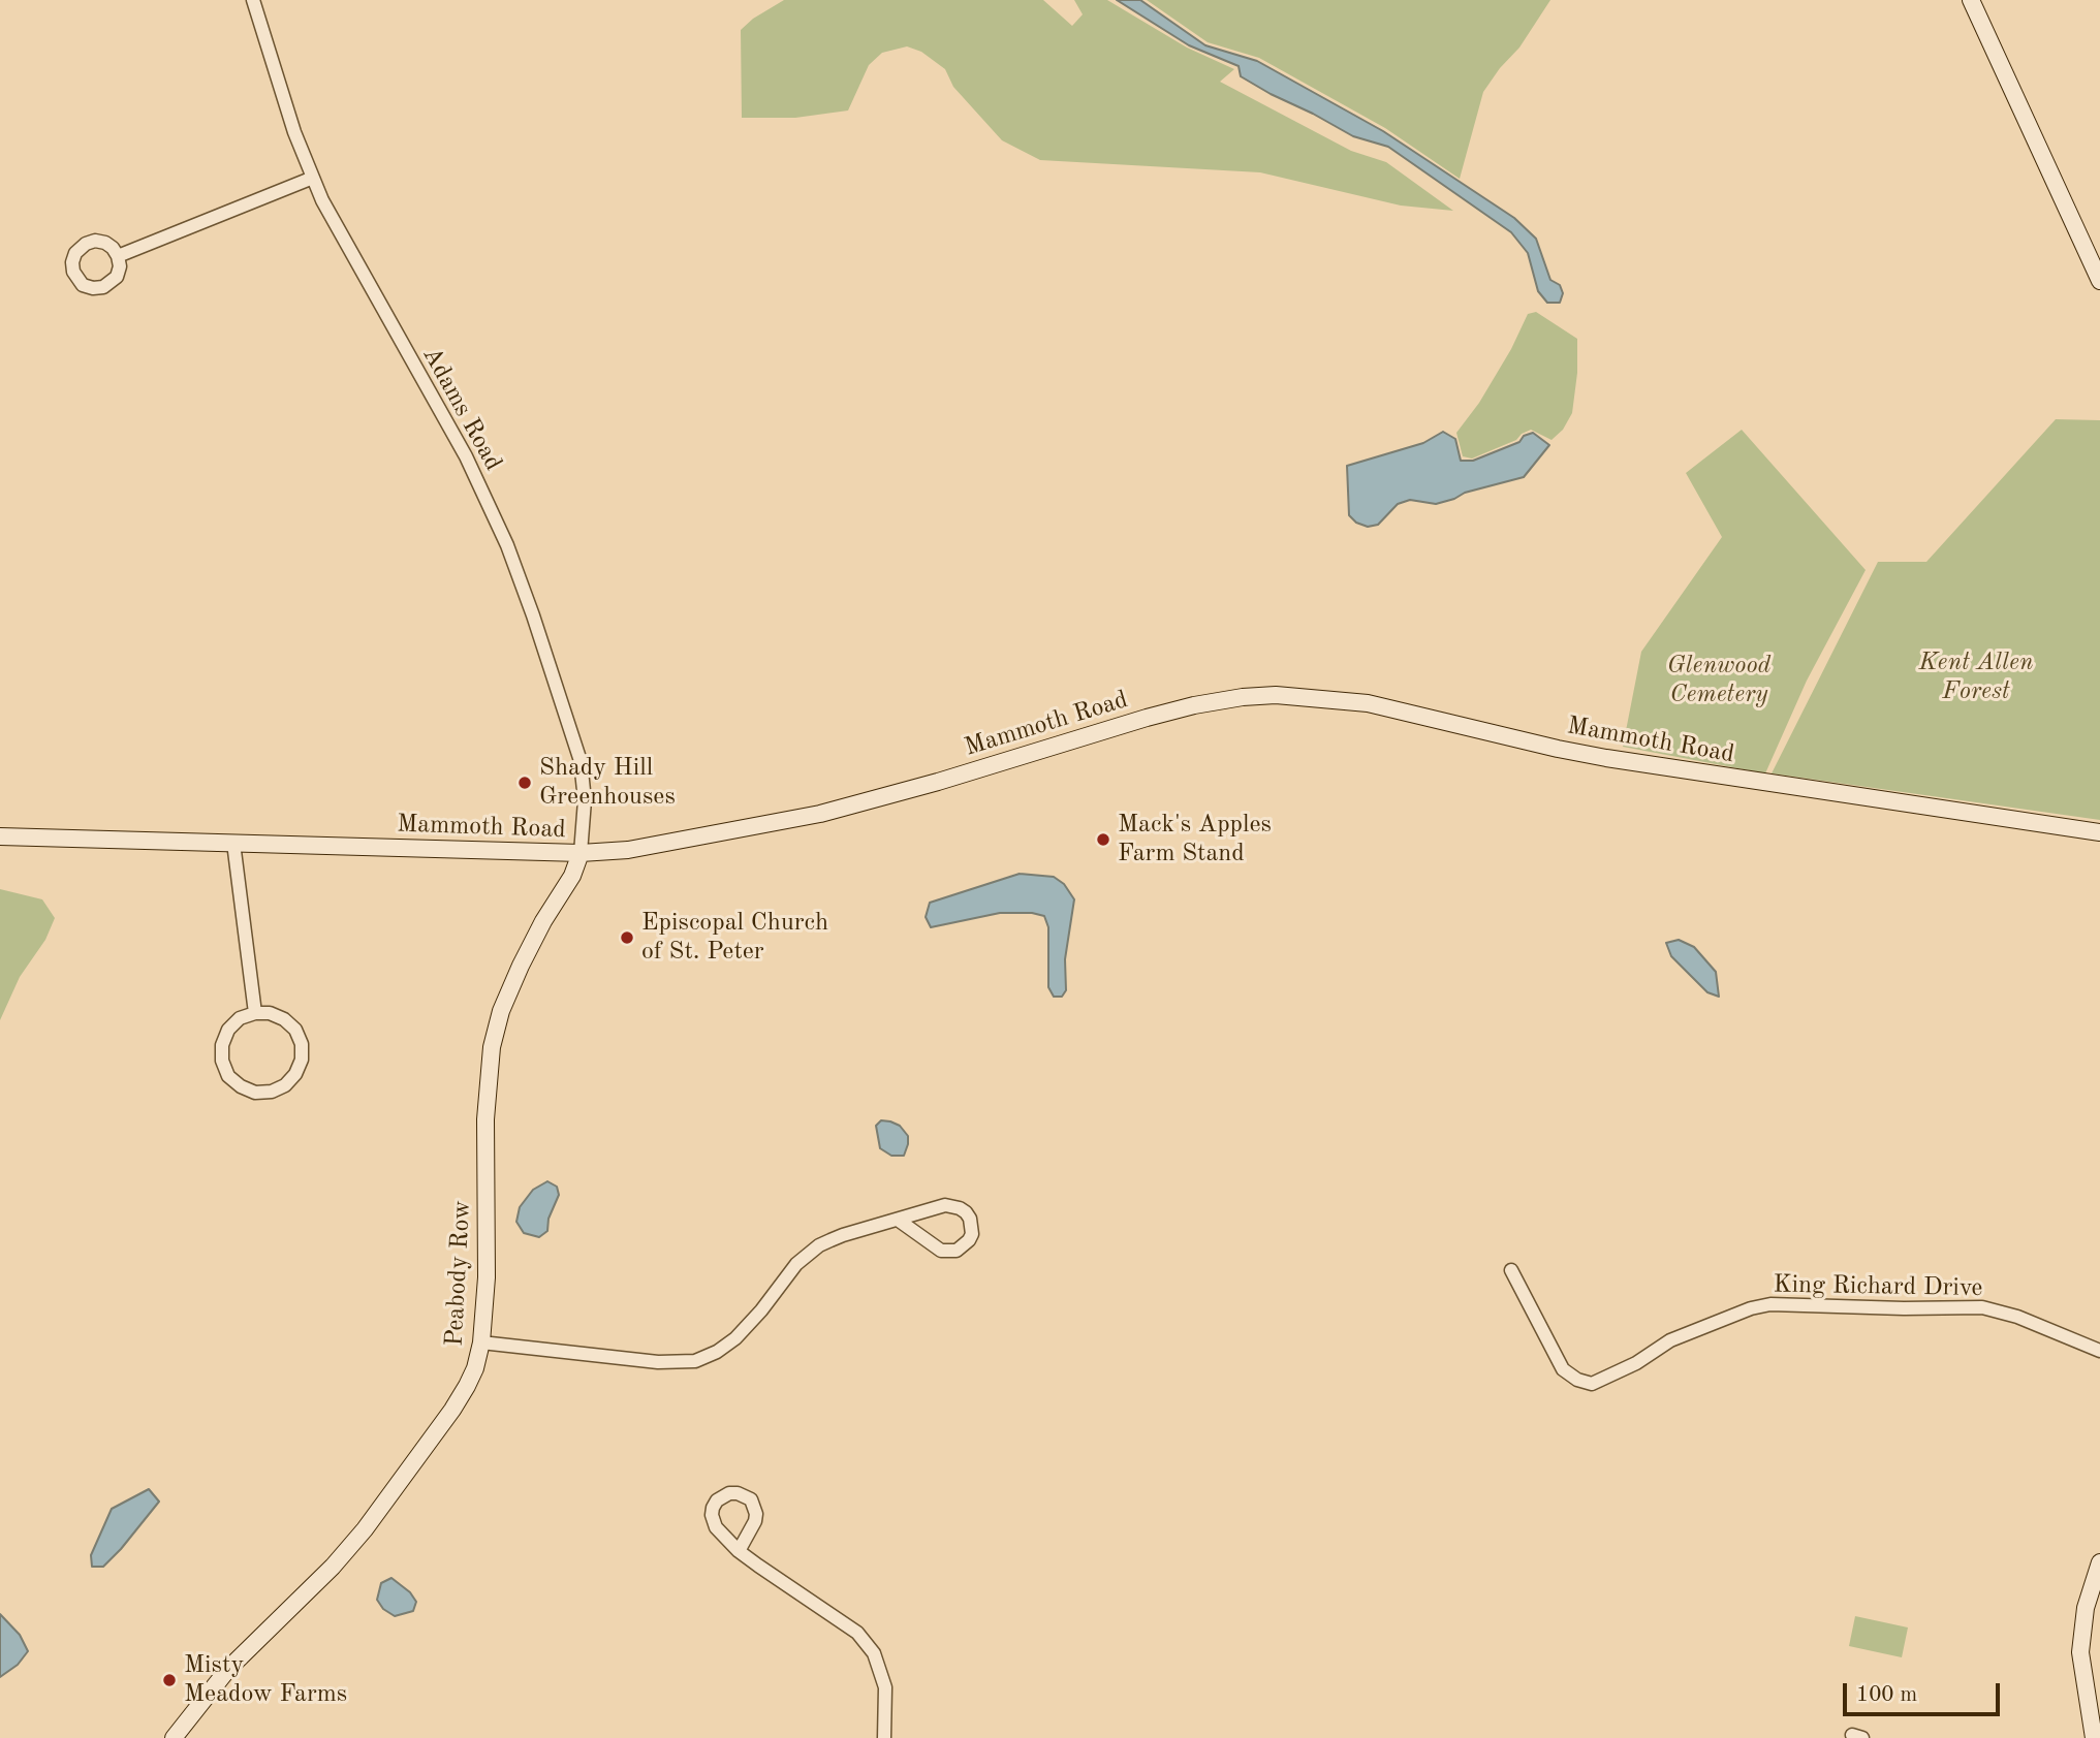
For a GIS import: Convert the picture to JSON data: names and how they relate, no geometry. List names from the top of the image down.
{
  "streets": {
    "main road": ["Mammoth Road", "Peabody Row"],
    "street": ["Adams Road", "King Richard Drive"]
  },
  "crossings": [
    ["Adams Road", "Mammoth Road"],
    ["Adams Road", "Peabody Row"],
    ["Mammoth Road", "Peabody Row"]
  ],
  "parks": ["Kent Allen Forest", "Glenwood Cemetery"],
  "places": [
    "Shady Hill Greenhouses",
    "Mack's Apples Farm Stand",
    "Episcopal Church of St. Peter",
    "Misty Meadow Farms"
  ],
  "scale_bar": "100 m"
}
